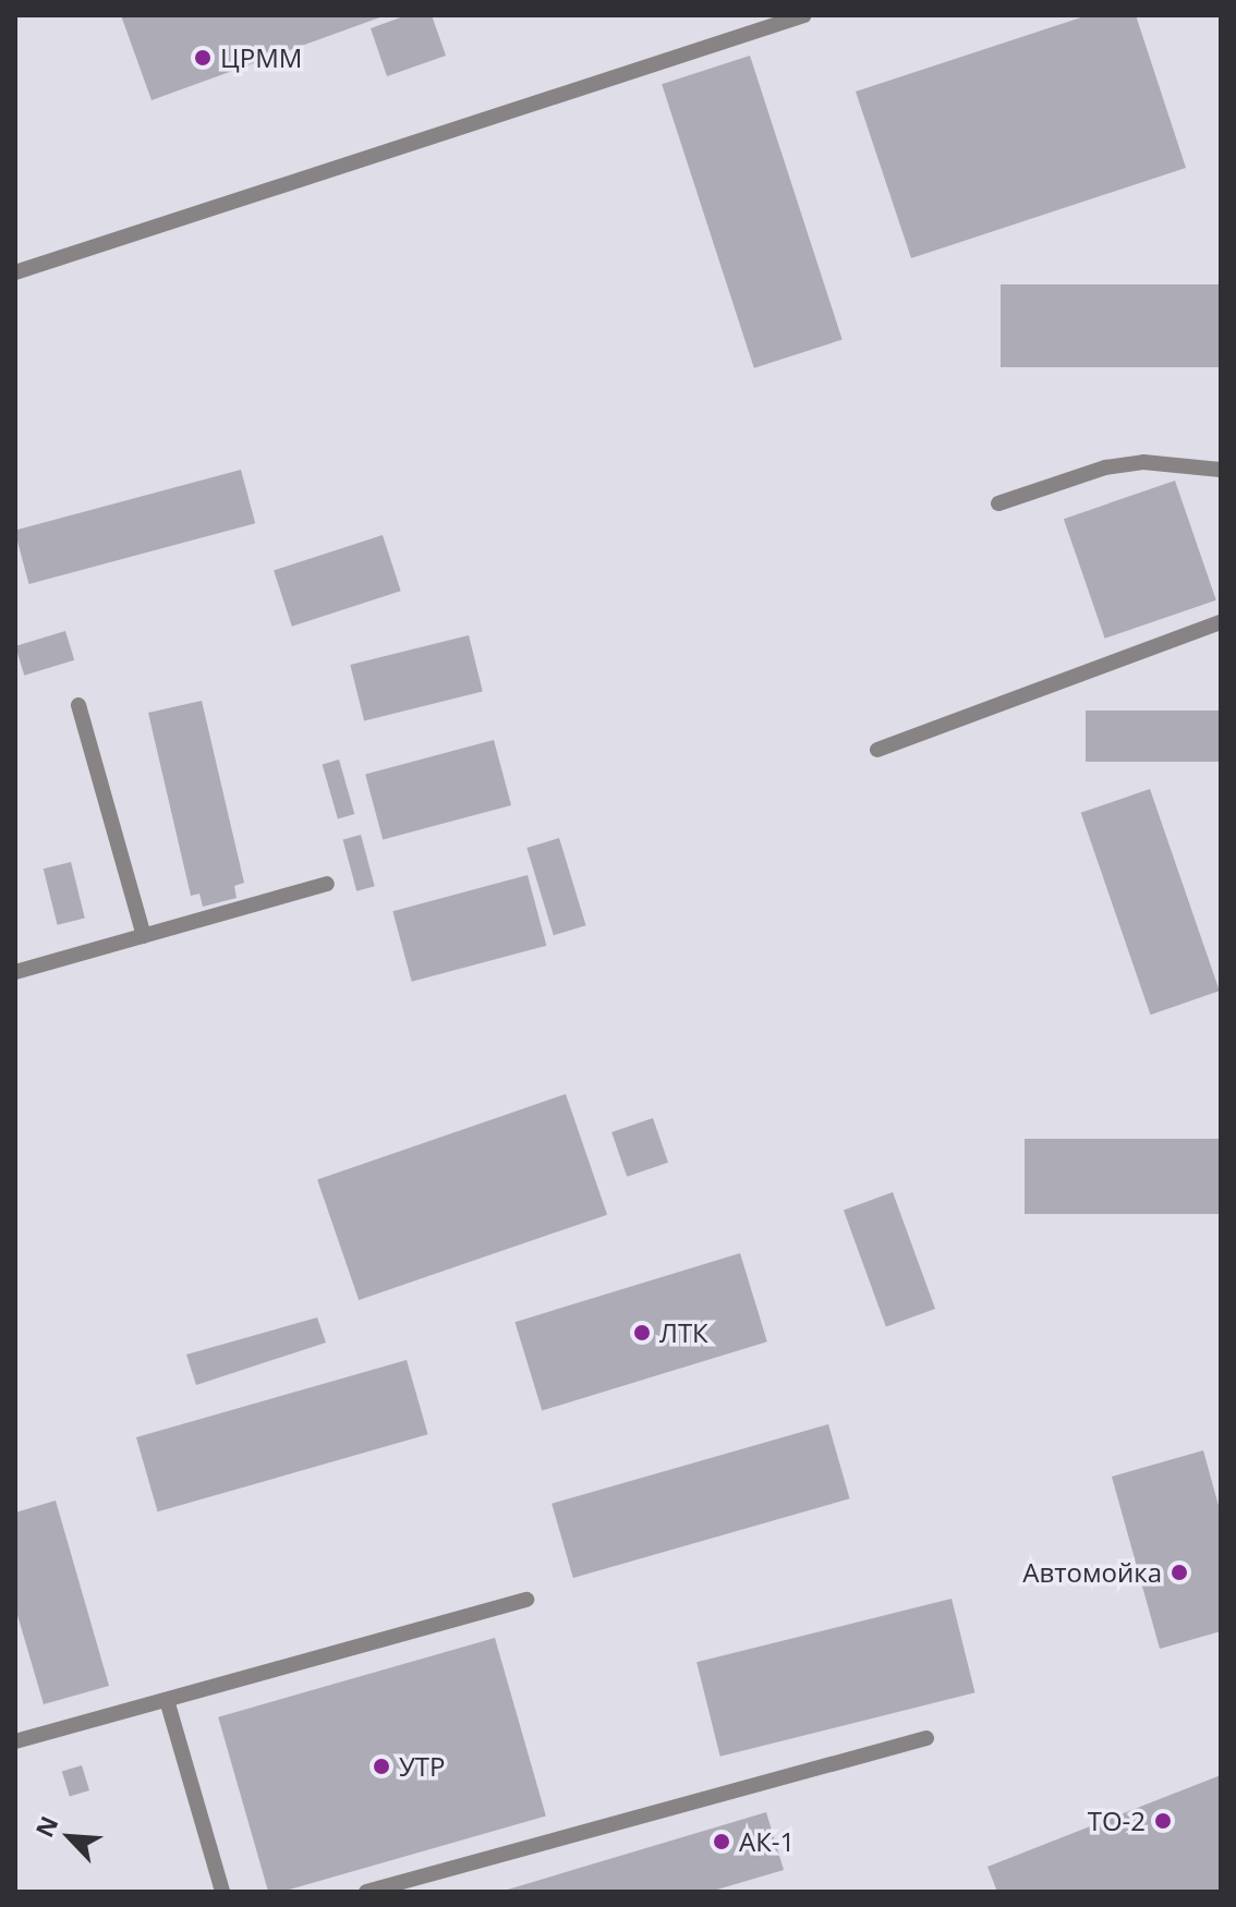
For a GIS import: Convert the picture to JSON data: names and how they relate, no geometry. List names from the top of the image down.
{
  "places": [
    "ЦРММ",
    "ЛТК",
    "Автомойка",
    "УТР",
    "ТО-2",
    "АК-1"
  ],
  "north": "top left"
}
